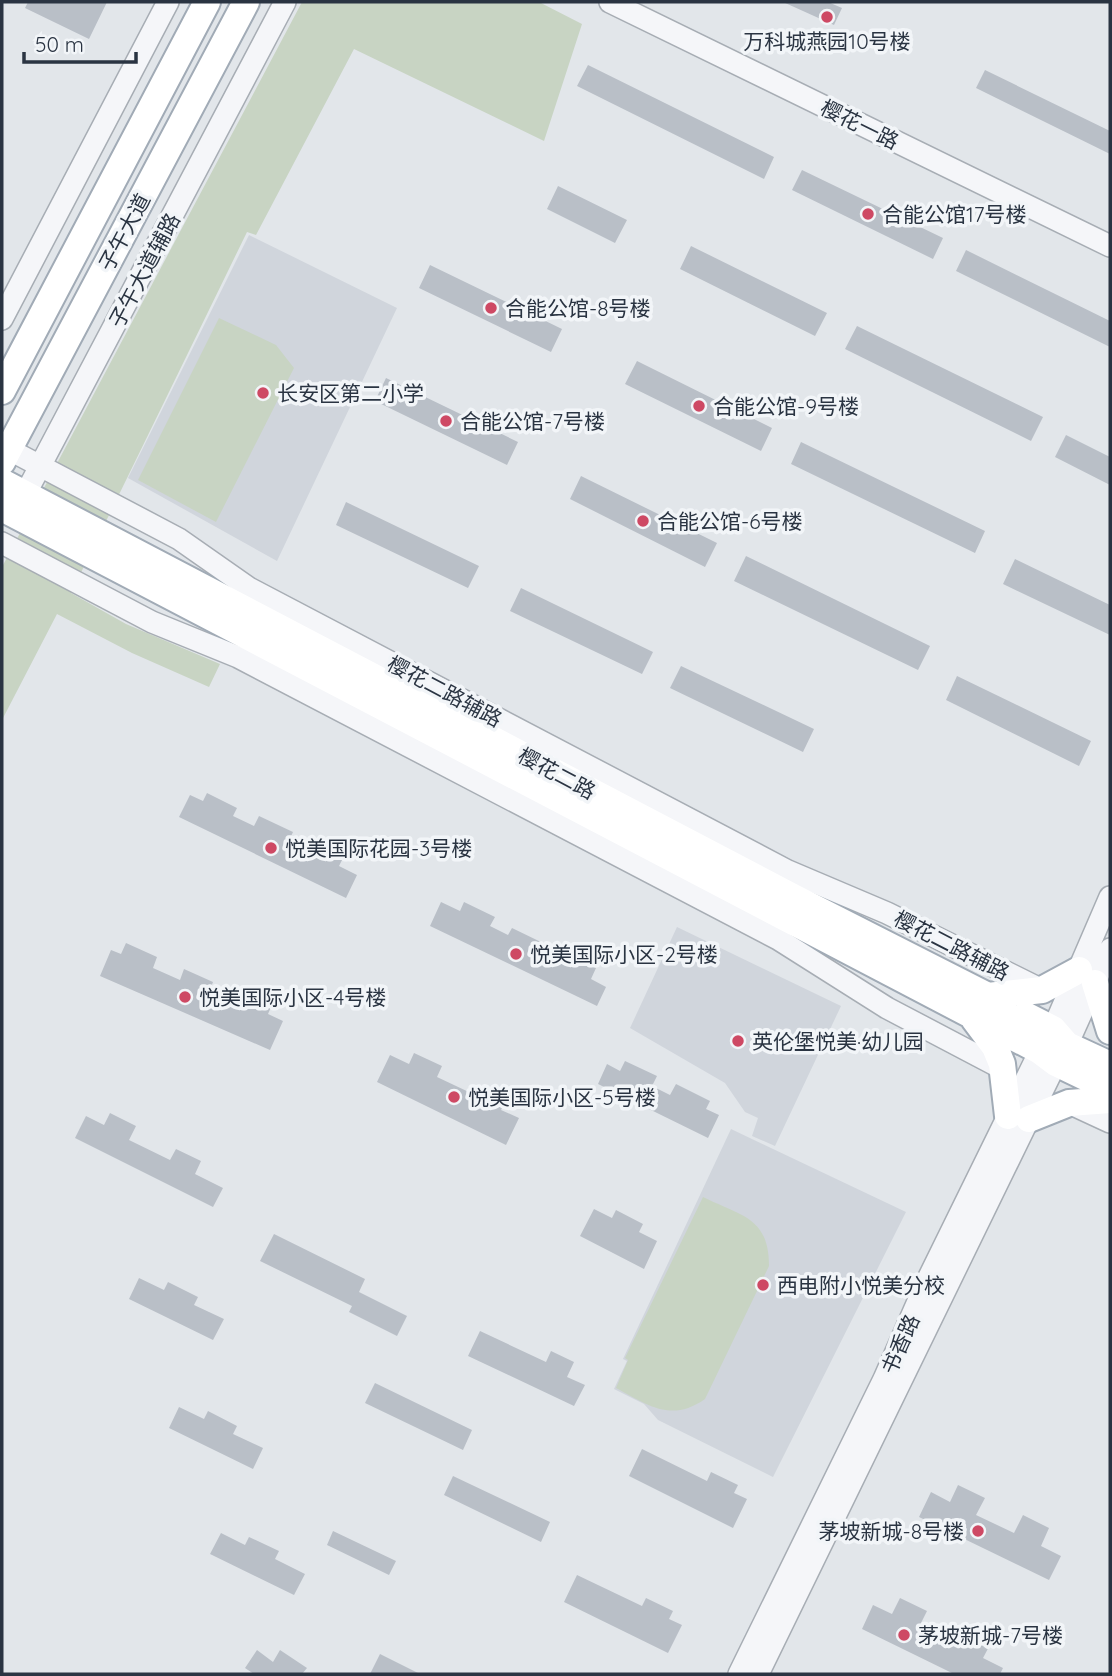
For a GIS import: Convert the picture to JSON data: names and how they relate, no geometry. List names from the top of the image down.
{
  "streets": {
    "main road": ["子午大道", "樱花二路"],
    "street": [
      "樱花一路",
      "子午大道辅路",
      "樱花二路辅路",
      "书香路"
    ]
  },
  "crossings": [
    ["子午大道", "樱花二路辅路"],
    ["子午大道辅路", "樱花二路辅路"],
    ["子午大道辅路", "樱花二路"],
    ["樱花二路", "书香路"]
  ],
  "places": [
    "万科城燕园10号楼",
    "合能公馆17号楼",
    "合能公馆-8号楼",
    "长安区第二小学",
    "合能公馆-9号楼",
    "合能公馆-7号楼",
    "合能公馆-6号楼",
    "悦美国际花园-3号楼",
    "悦美国际小区-2号楼",
    "悦美国际小区-4号楼",
    "英伦堡悦美·幼儿园",
    "悦美国际小区-5号楼",
    "西电附小悦美分校",
    "茅坡新城-8号楼",
    "茅坡新城-7号楼"
  ],
  "scale_bar": "50 m"
}
